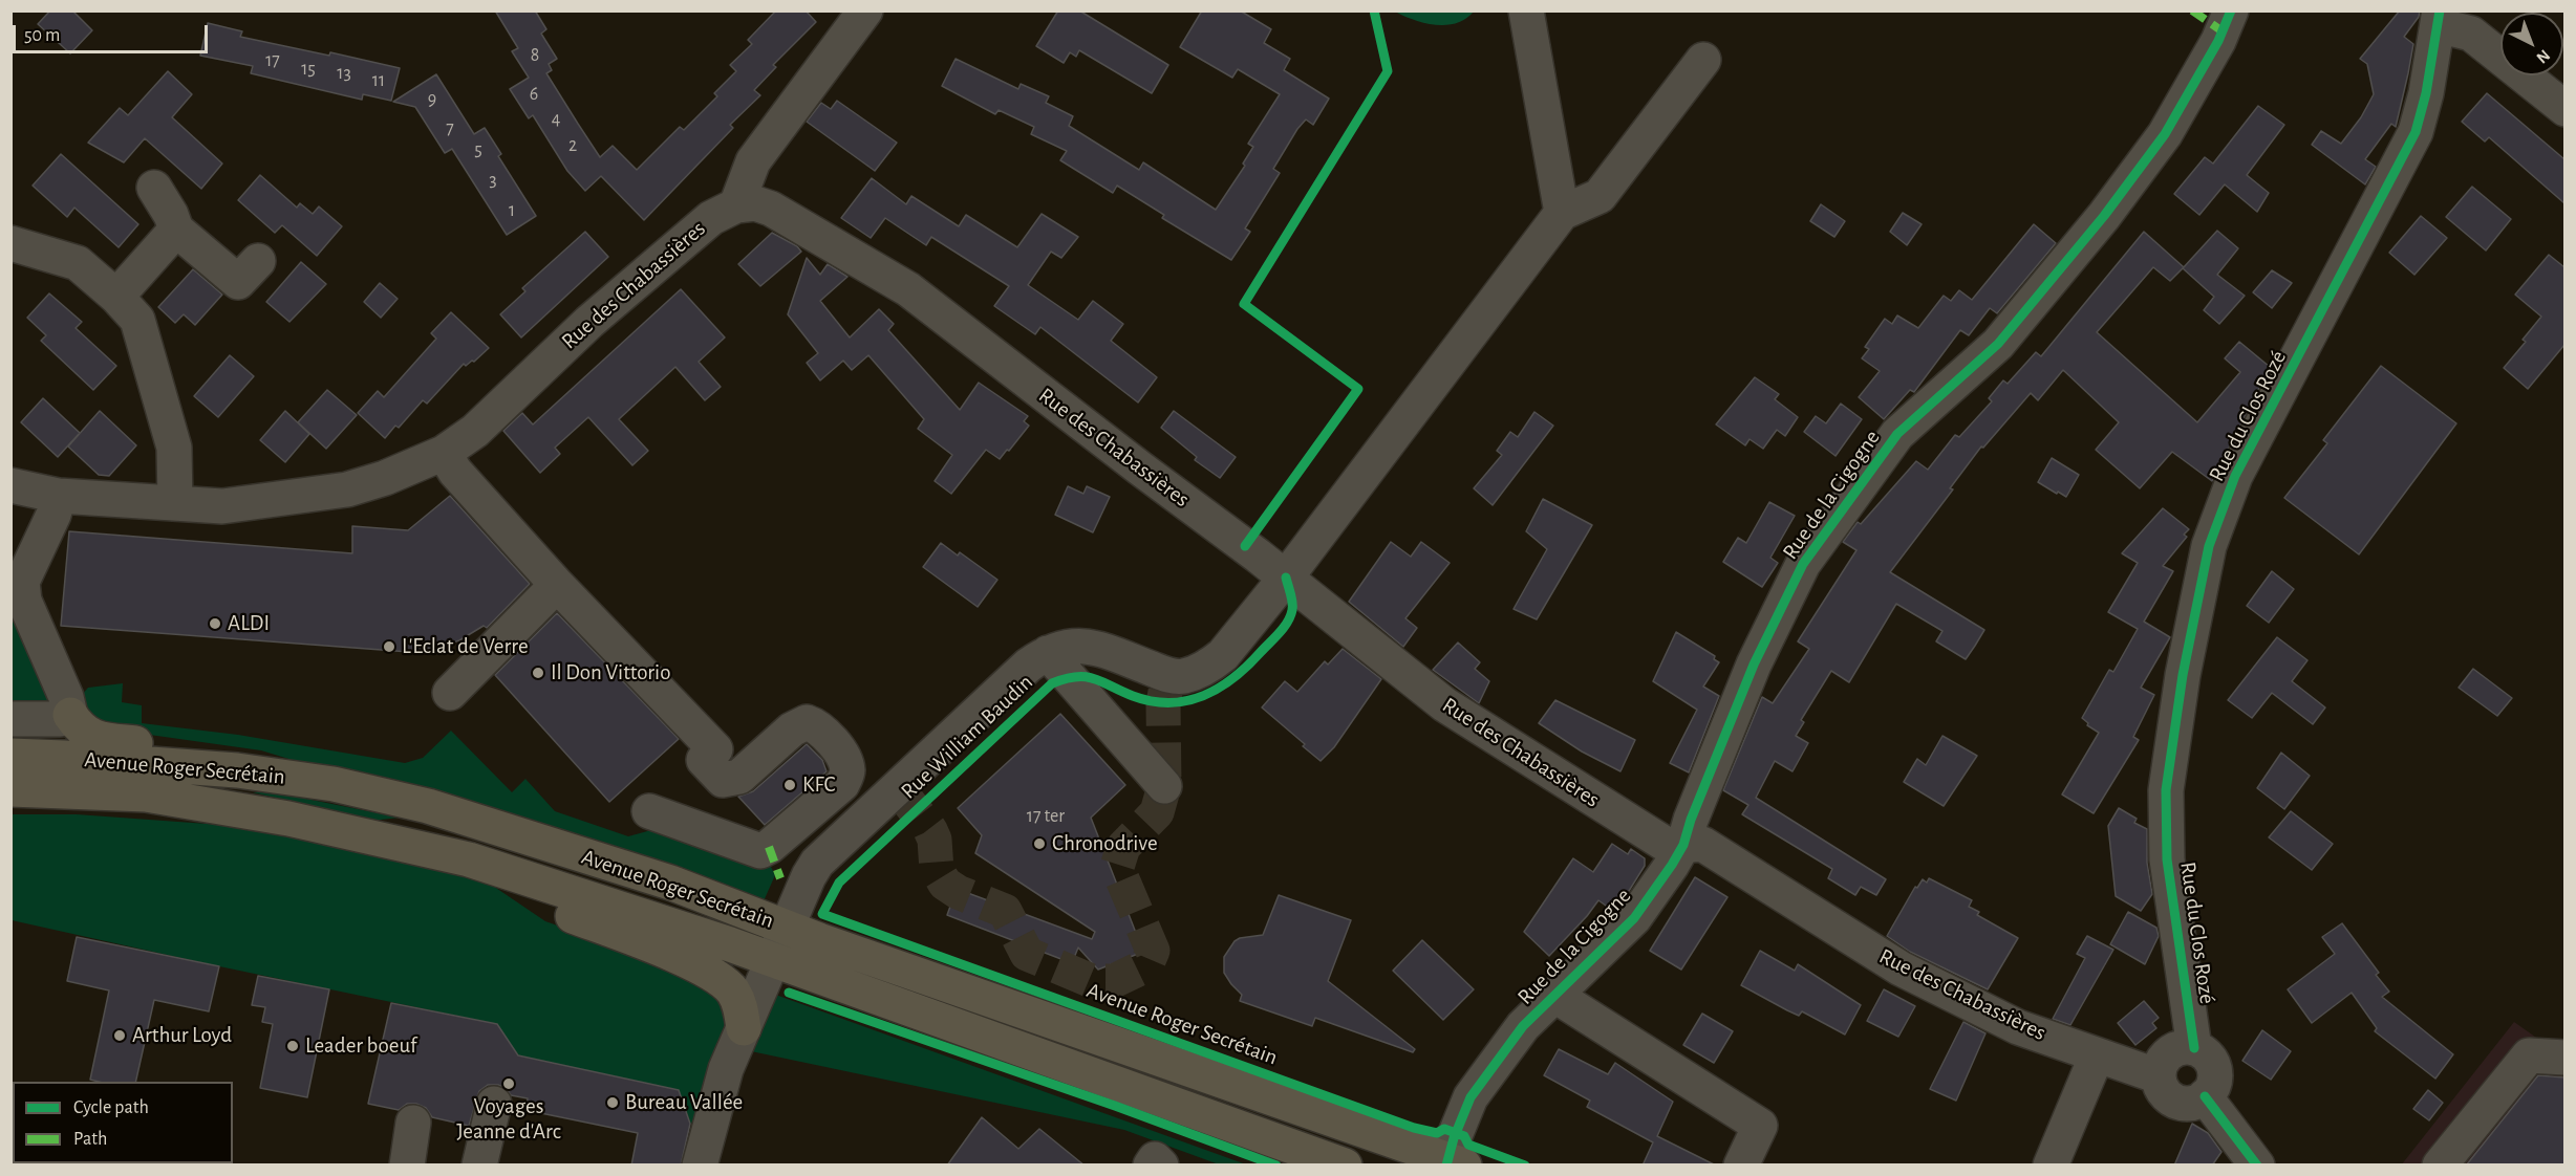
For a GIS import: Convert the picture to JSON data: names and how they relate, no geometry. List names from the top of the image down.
{
  "streets": {
    "main road": ["Avenue Roger Secrétain"],
    "street": [
      "Rue des Chabassières",
      "Rue du Clos Rozé",
      "Rue de la Cigogne",
      "Rue William Baudin"
    ]
  },
  "crossings": [
    ["Rue des Chabassières", "Rue du Clos Rozé"],
    ["Rue des Chabassières", "Rue de la Cigogne"],
    ["Rue des Chabassières", "Rue William Baudin"],
    ["Rue de la Cigogne", "Avenue Roger Secrétain"],
    ["Rue William Baudin", "Avenue Roger Secrétain"]
  ],
  "places": [
    "ALDI",
    "L'Eclat de Verre",
    "Il Don Vittorio",
    "KFC",
    "Chronodrive",
    "Arthur Loyd",
    "Leader boeuf",
    "Voyages Jeanne d'Arc",
    "Bureau Vallée"
  ],
  "house_numbers": [
    "8",
    "17",
    "15",
    "13",
    "11",
    "6",
    "9",
    "4",
    "7",
    "2",
    "5",
    "3",
    "1",
    "17 ter"
  ],
  "legend": ["Cycle path", "Path"],
  "scale_bar": "50 m",
  "north": "bottom right"
}
